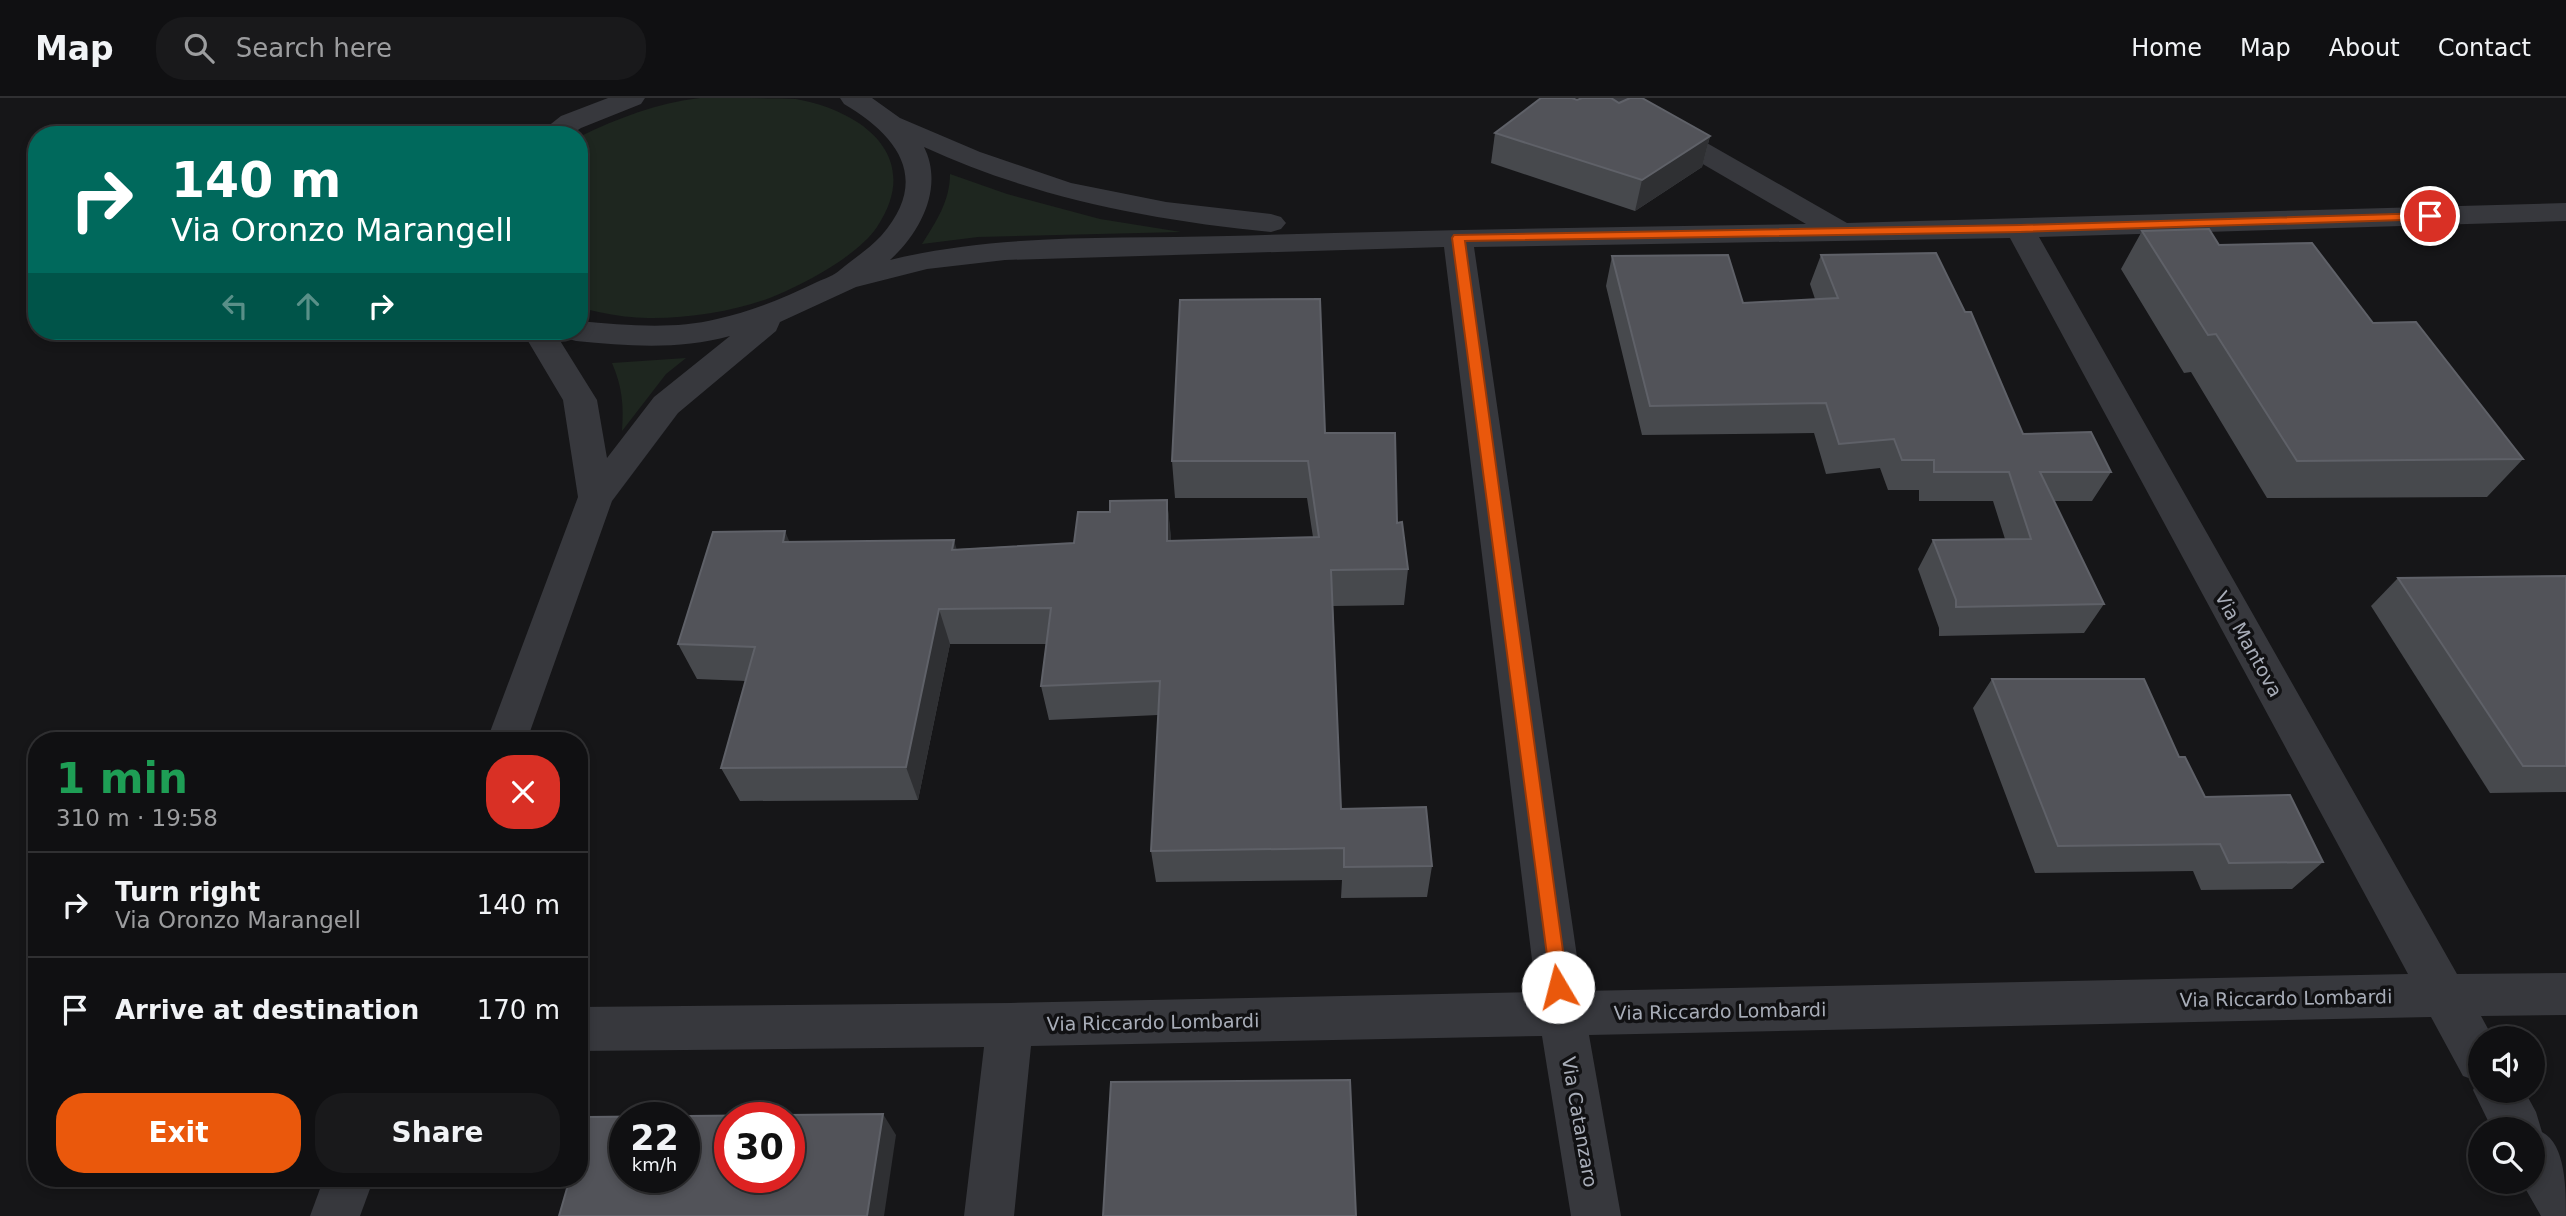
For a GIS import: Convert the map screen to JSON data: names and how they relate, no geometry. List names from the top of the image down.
{
  "streets": {
    "street": ["Via Mantova", "Via Riccardo Lombardi", "Via Catanzaro"]
  },
  "crossings": [
    ["Via Mantova", "Via Riccardo Lombardi"],
    ["Via Riccardo Lombardi", "Via Catanzaro"]
  ],
  "page": {
    "header": "Map",
    "search": "Search here",
    "nav": [
      "Home",
      "Map",
      "About",
      "Contact"
    ],
    "turn": ["140 m", "Via Oronzo Marangell"],
    "heading": ["1 min", "310 m · 19:58"],
    "list": [
      {
        "name": "Turn right",
        "note": "Via Oronzo Marangell",
        "value": "140 m"
      },
      {
        "name": "Arrive at destination",
        "value": "170 m"
      }
    ],
    "buttons": ["Exit", "Share"],
    "speed": "22 km/h",
    "limit": "30"
  }
}
